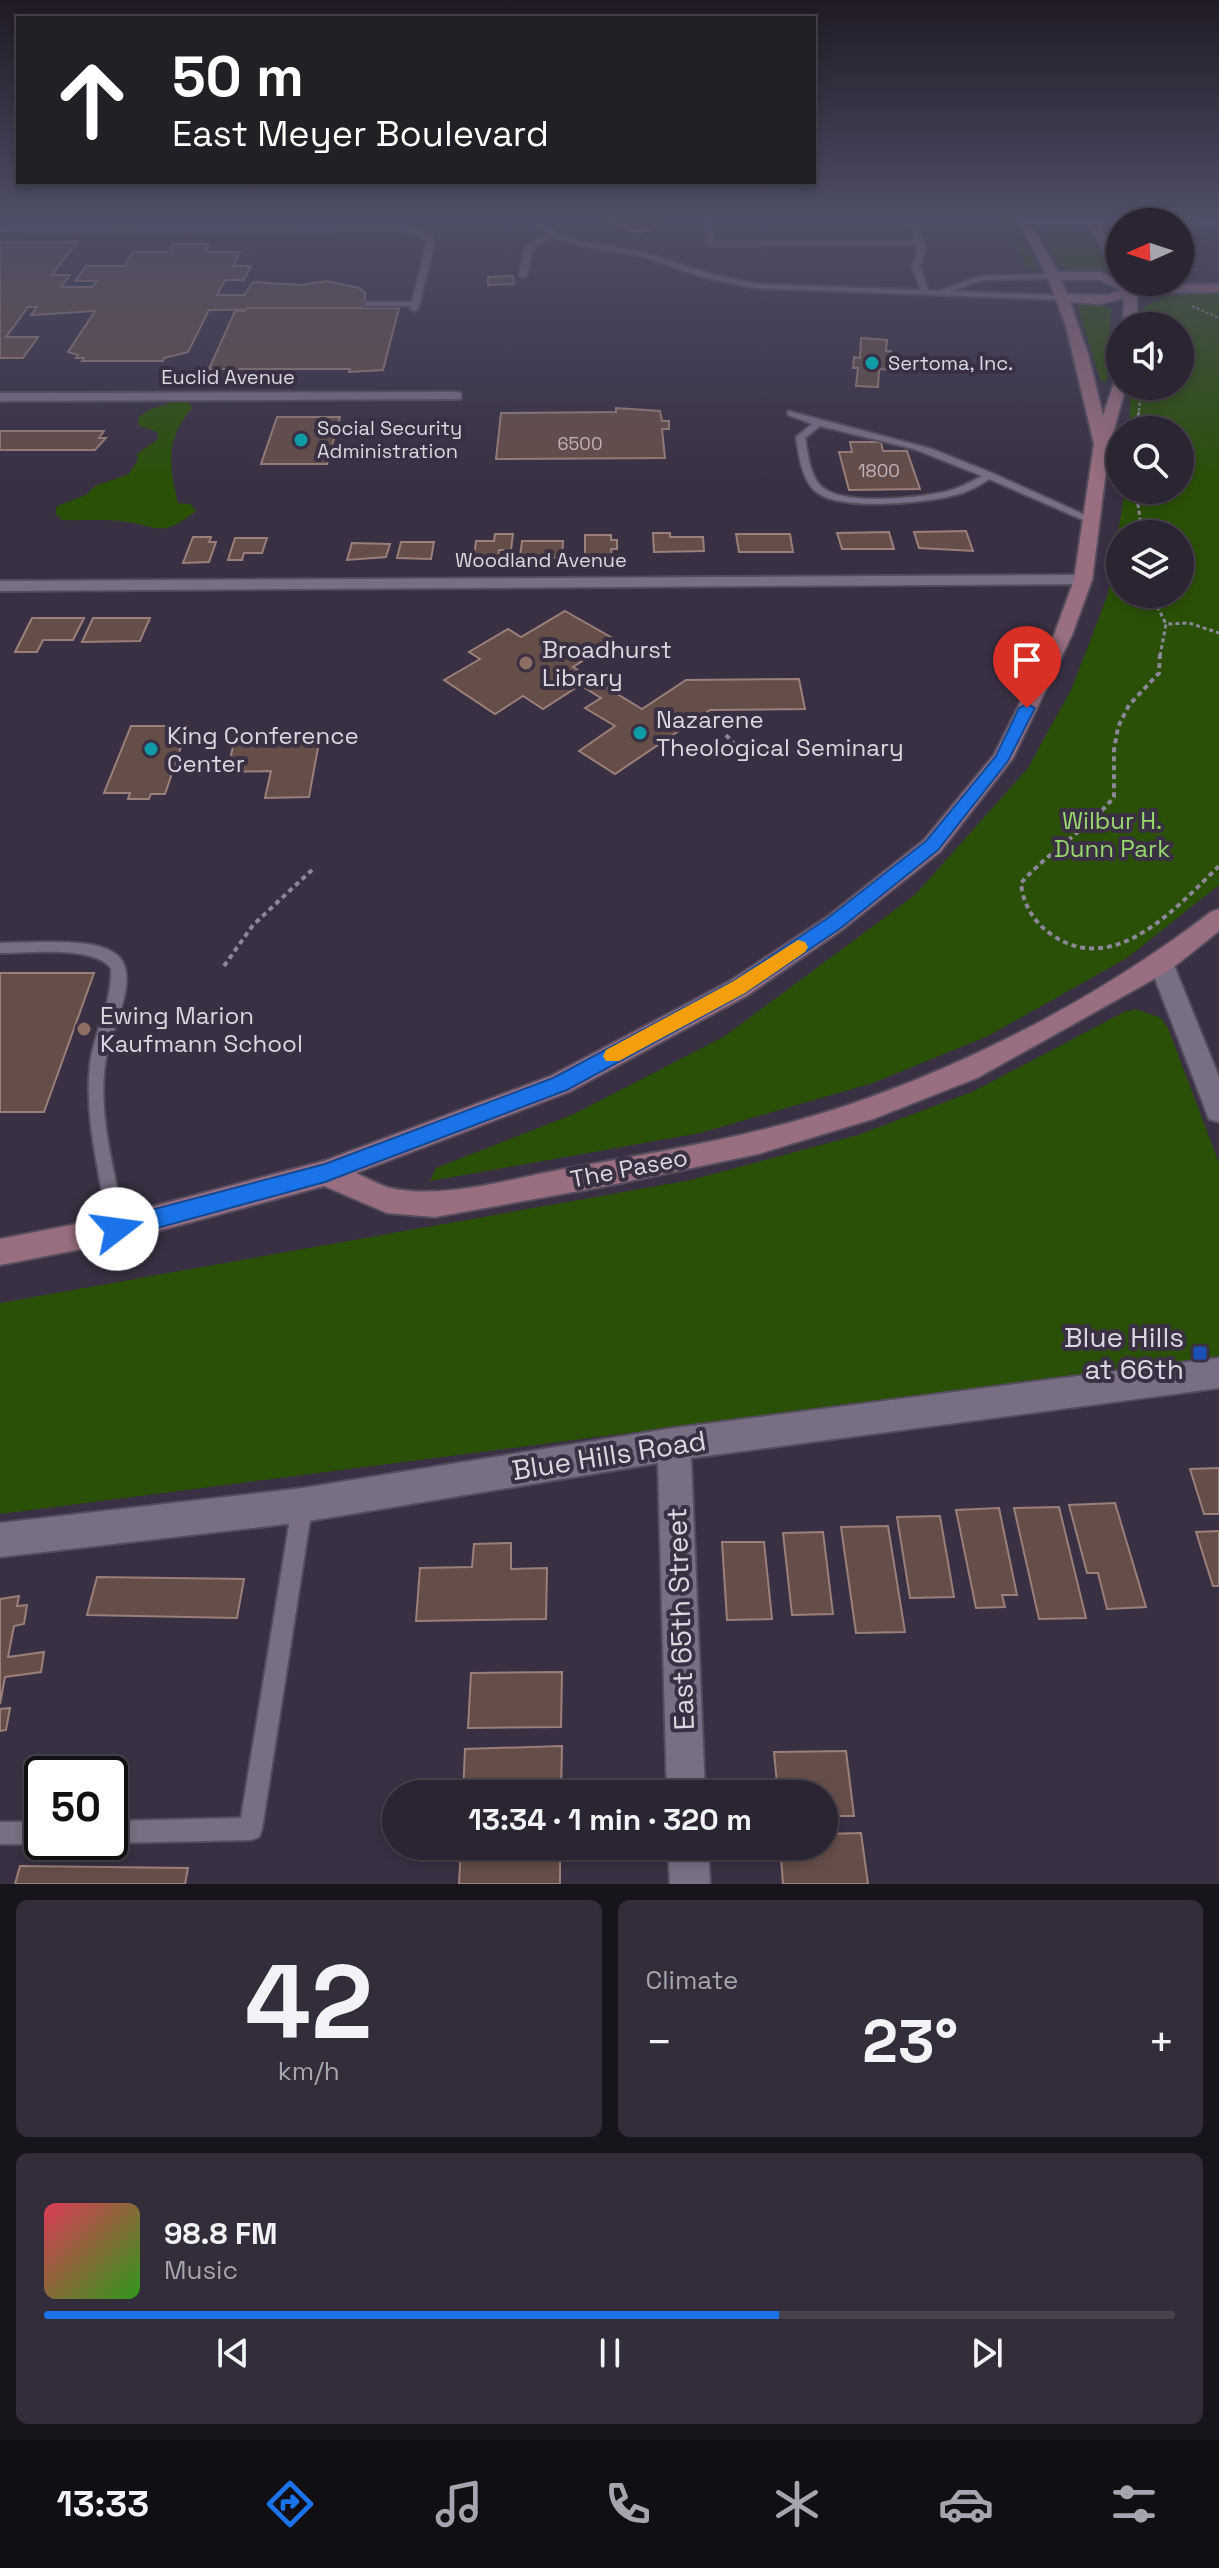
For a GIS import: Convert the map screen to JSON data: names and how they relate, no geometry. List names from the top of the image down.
{
  "streets": {
    "main road": ["The Paseo"],
    "street": [
      "Euclid Avenue",
      "Woodland Avenue",
      "Blue Hills Road",
      "East 65th Street"
    ]
  },
  "crossings": [
    ["Blue Hills Road", "East 65th Street"]
  ],
  "parks": ["Wilbur H. Dunn Park"],
  "places": {
    "other": [
      "Sertoma, Inc.",
      "Social Security Administration",
      "Broadhurst Library",
      "Nazarene Theological Seminary",
      "King Conference Center",
      "Ewing Marion Kaufmann School"
    ],
    "transit": ["Blue Hills at 66th"]
  },
  "house_numbers": ["6500", "1800"],
  "north": "left",
  "page": {
    "turn": ["50 m", "East Meyer Boulevard"],
    "limit": "50",
    "trip": "13:34 · 1 min · 320 m",
    "tile": [
      ["42", "km/h"],
      "Climate"
    ],
    "heat": ["−", "23°", "+"],
    "song": ["98.8 FM", "Music"],
    "tabs": "13:33"
  }
}
